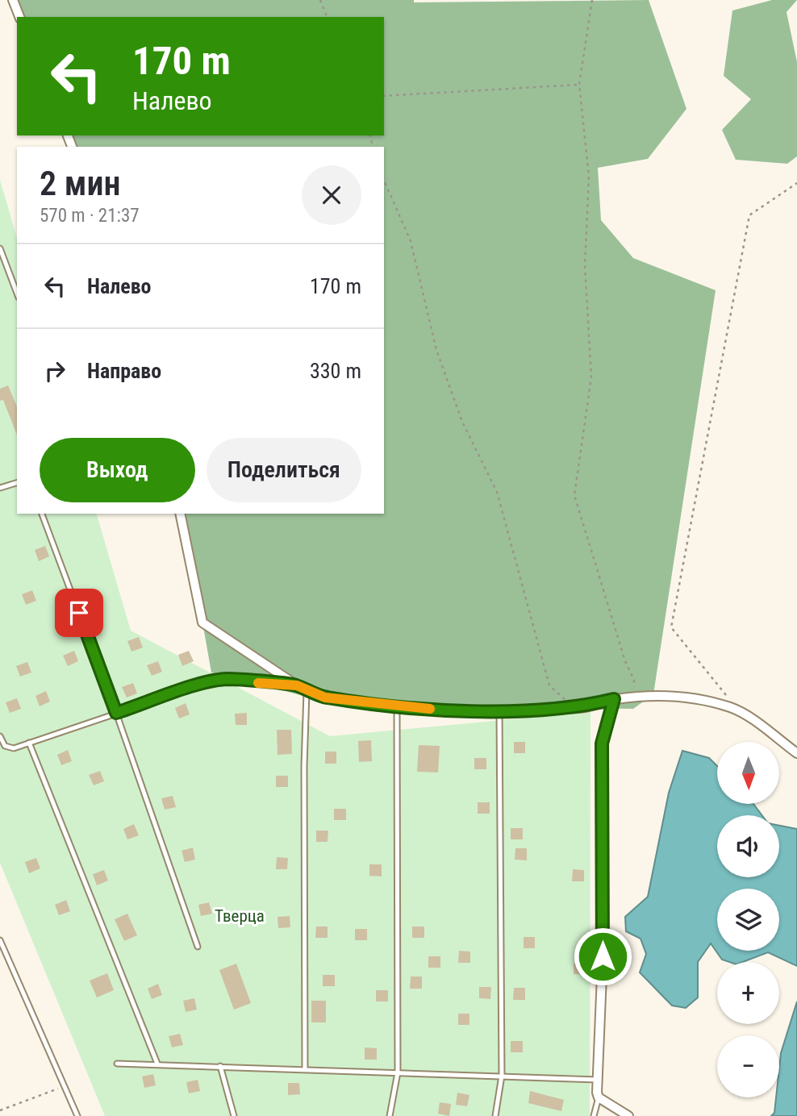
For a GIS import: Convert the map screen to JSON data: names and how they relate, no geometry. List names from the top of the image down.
{
  "parks": ["Тверца"],
  "north": "bottom",
  "page": {
    "turn": ["170 m", "Налево"],
    "heading": ["2 мин", "570 m · 21:37"],
    "list": [
      {
        "name": "Налево",
        "value": "170 m"
      },
      {
        "name": "Направо",
        "value": "330 m"
      }
    ],
    "buttons": ["Выход", "Поделиться"],
    "map_buttons": ["+", "−"]
  }
}
